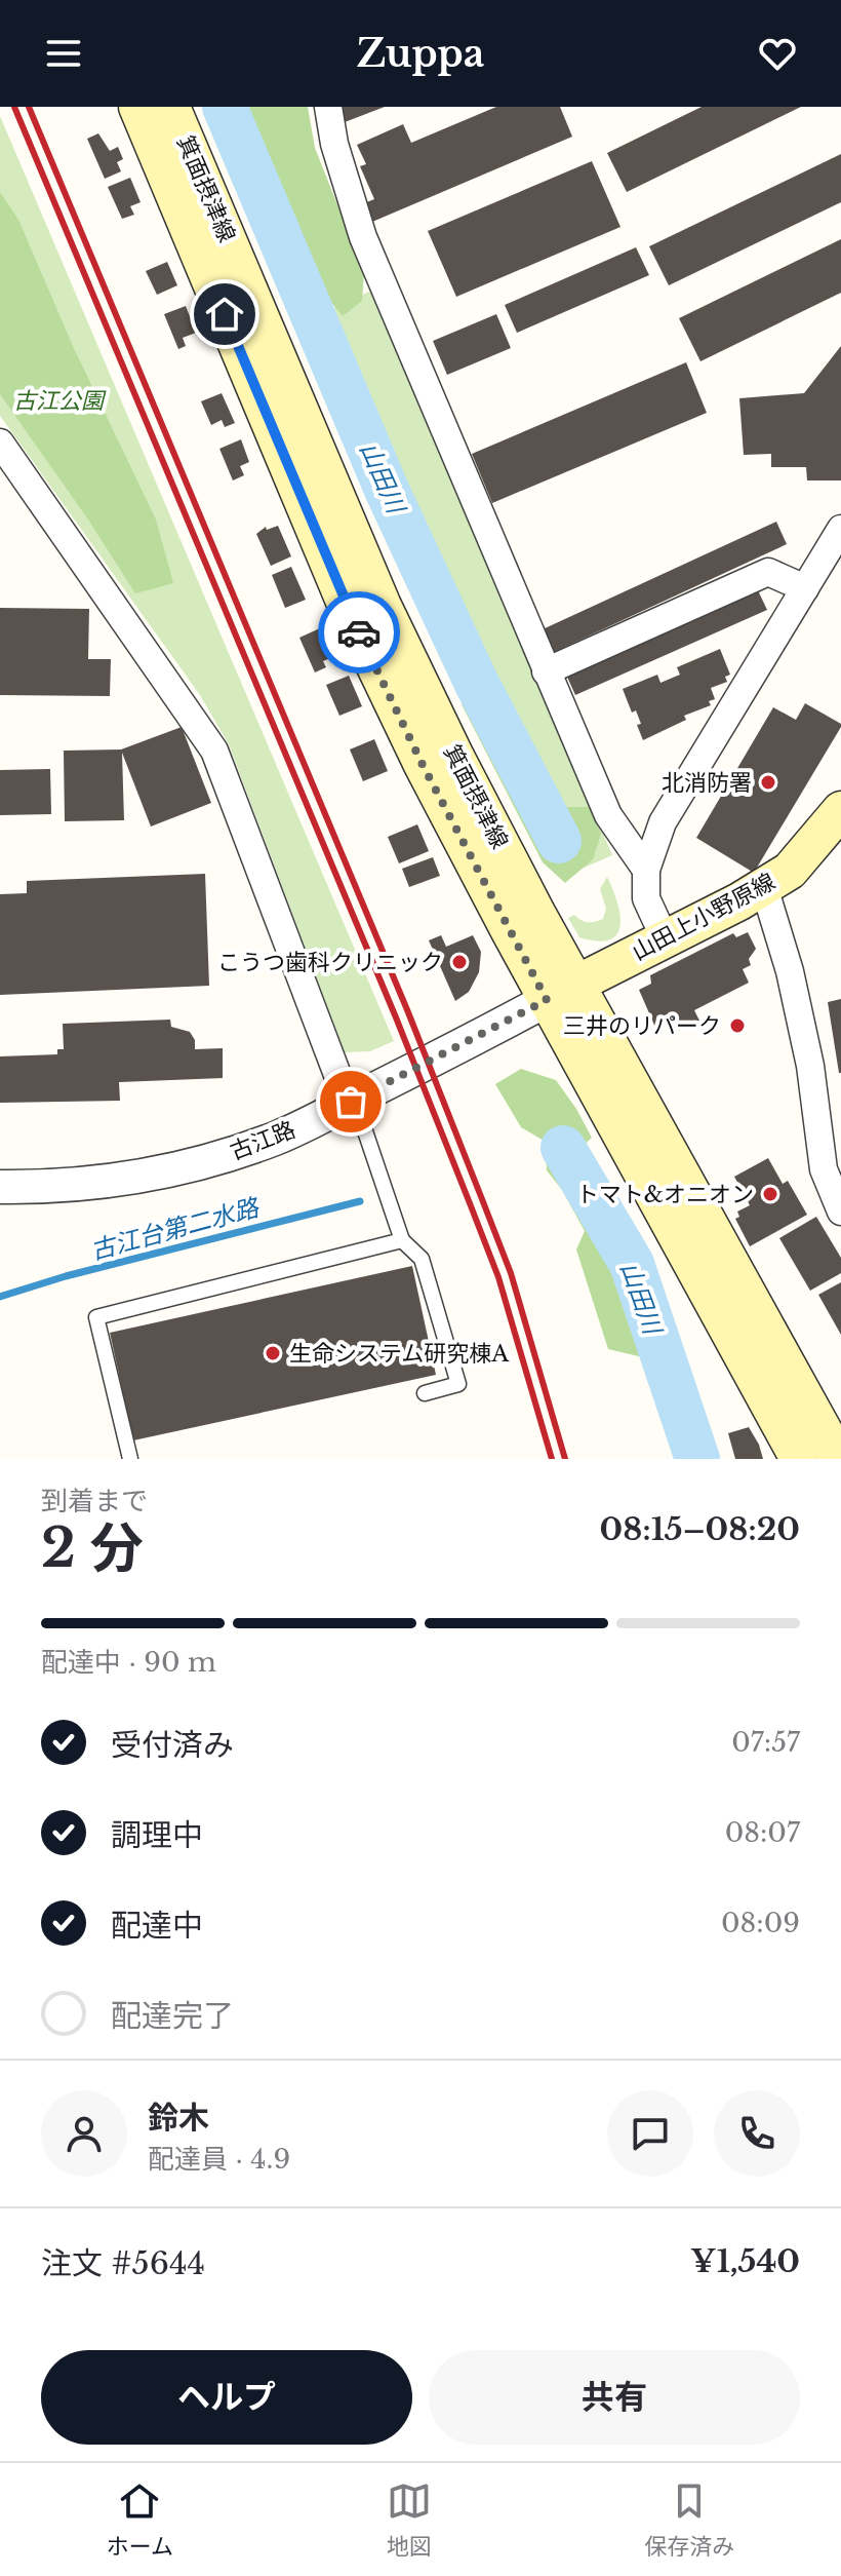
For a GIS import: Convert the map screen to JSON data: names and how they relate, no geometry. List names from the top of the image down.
{
  "streets": {
    "main road": ["箕面摂津線", "山田上小野原線"],
    "street": ["古江路"]
  },
  "crossings": [
    ["箕面摂津線", "山田上小野原線"],
    ["箕面摂津線", "古江路"],
    ["山田上小野原線", "古江路"]
  ],
  "water": ["山田川", "古江台第二水路"],
  "parks": ["古江公園"],
  "places": [
    "北消防署",
    "こうつ歯科クリニック",
    "三井のリパーク",
    "トマト&オニオン",
    "生命システム研究棟A"
  ],
  "page": {
    "header": "Zuppa",
    "heading": ["2 分", "到着まで", "08:15–08:20"],
    "panel": [
      "鈴木",
      "配達員 · 4.9",
      "注文 #5644",
      "¥1,540"
    ],
    "bar": "配達中 · 90 m",
    "list": [
      ["受付済み", "07:57"],
      ["調理中", "08:07"],
      ["配達中", "08:09"],
      "配達完了"
    ],
    "buttons": ["ヘルプ", "共有"],
    "tabs": ["ホーム", "地図", "保存済み"]
  }
}
